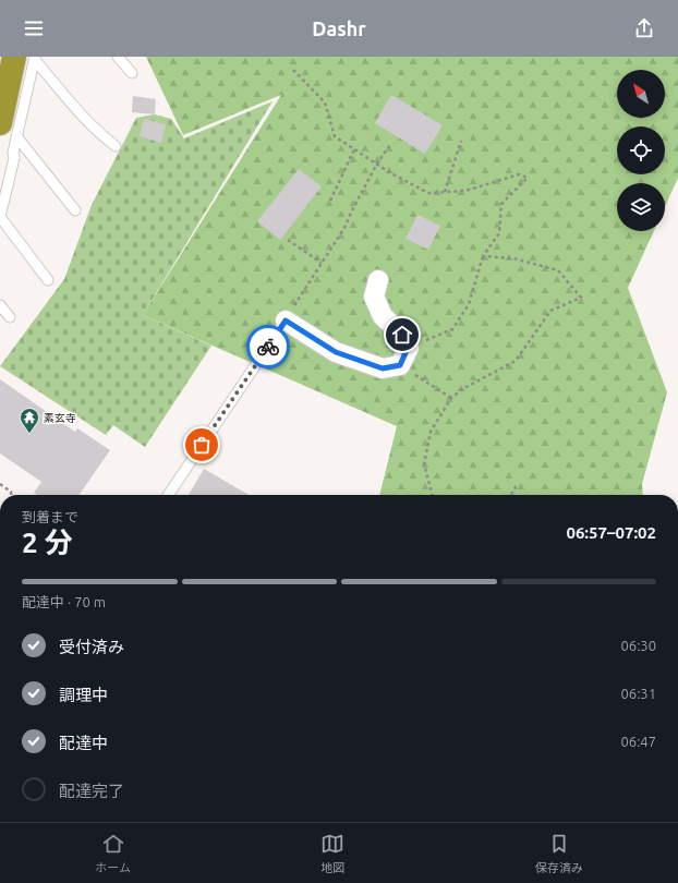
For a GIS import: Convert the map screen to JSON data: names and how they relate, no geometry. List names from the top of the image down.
{
  "places": {
    "temple": ["素玄寺"]
  },
  "north": "top left",
  "page": {
    "header": "Dashr",
    "heading": ["2 分", "到着まで", "06:57–07:02"],
    "bar": "配達中 · 70 m",
    "list": [
      ["受付済み", "06:30"],
      ["調理中", "06:31"],
      ["配達中", "06:47"],
      "配達完了"
    ],
    "tabs": ["ホーム", "地図", "保存済み"]
  }
}
